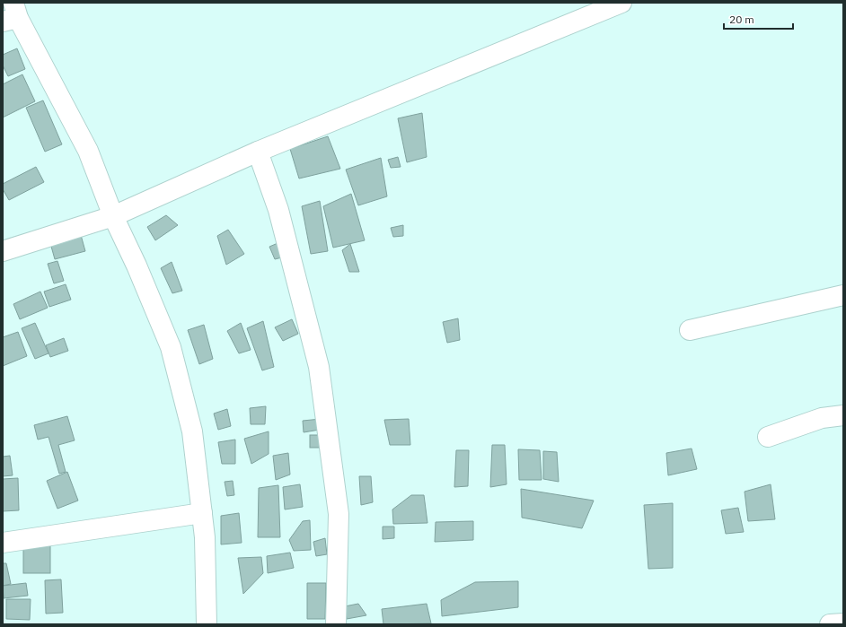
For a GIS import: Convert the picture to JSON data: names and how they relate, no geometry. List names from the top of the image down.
{
  "scale_bar": "20 m"
}
